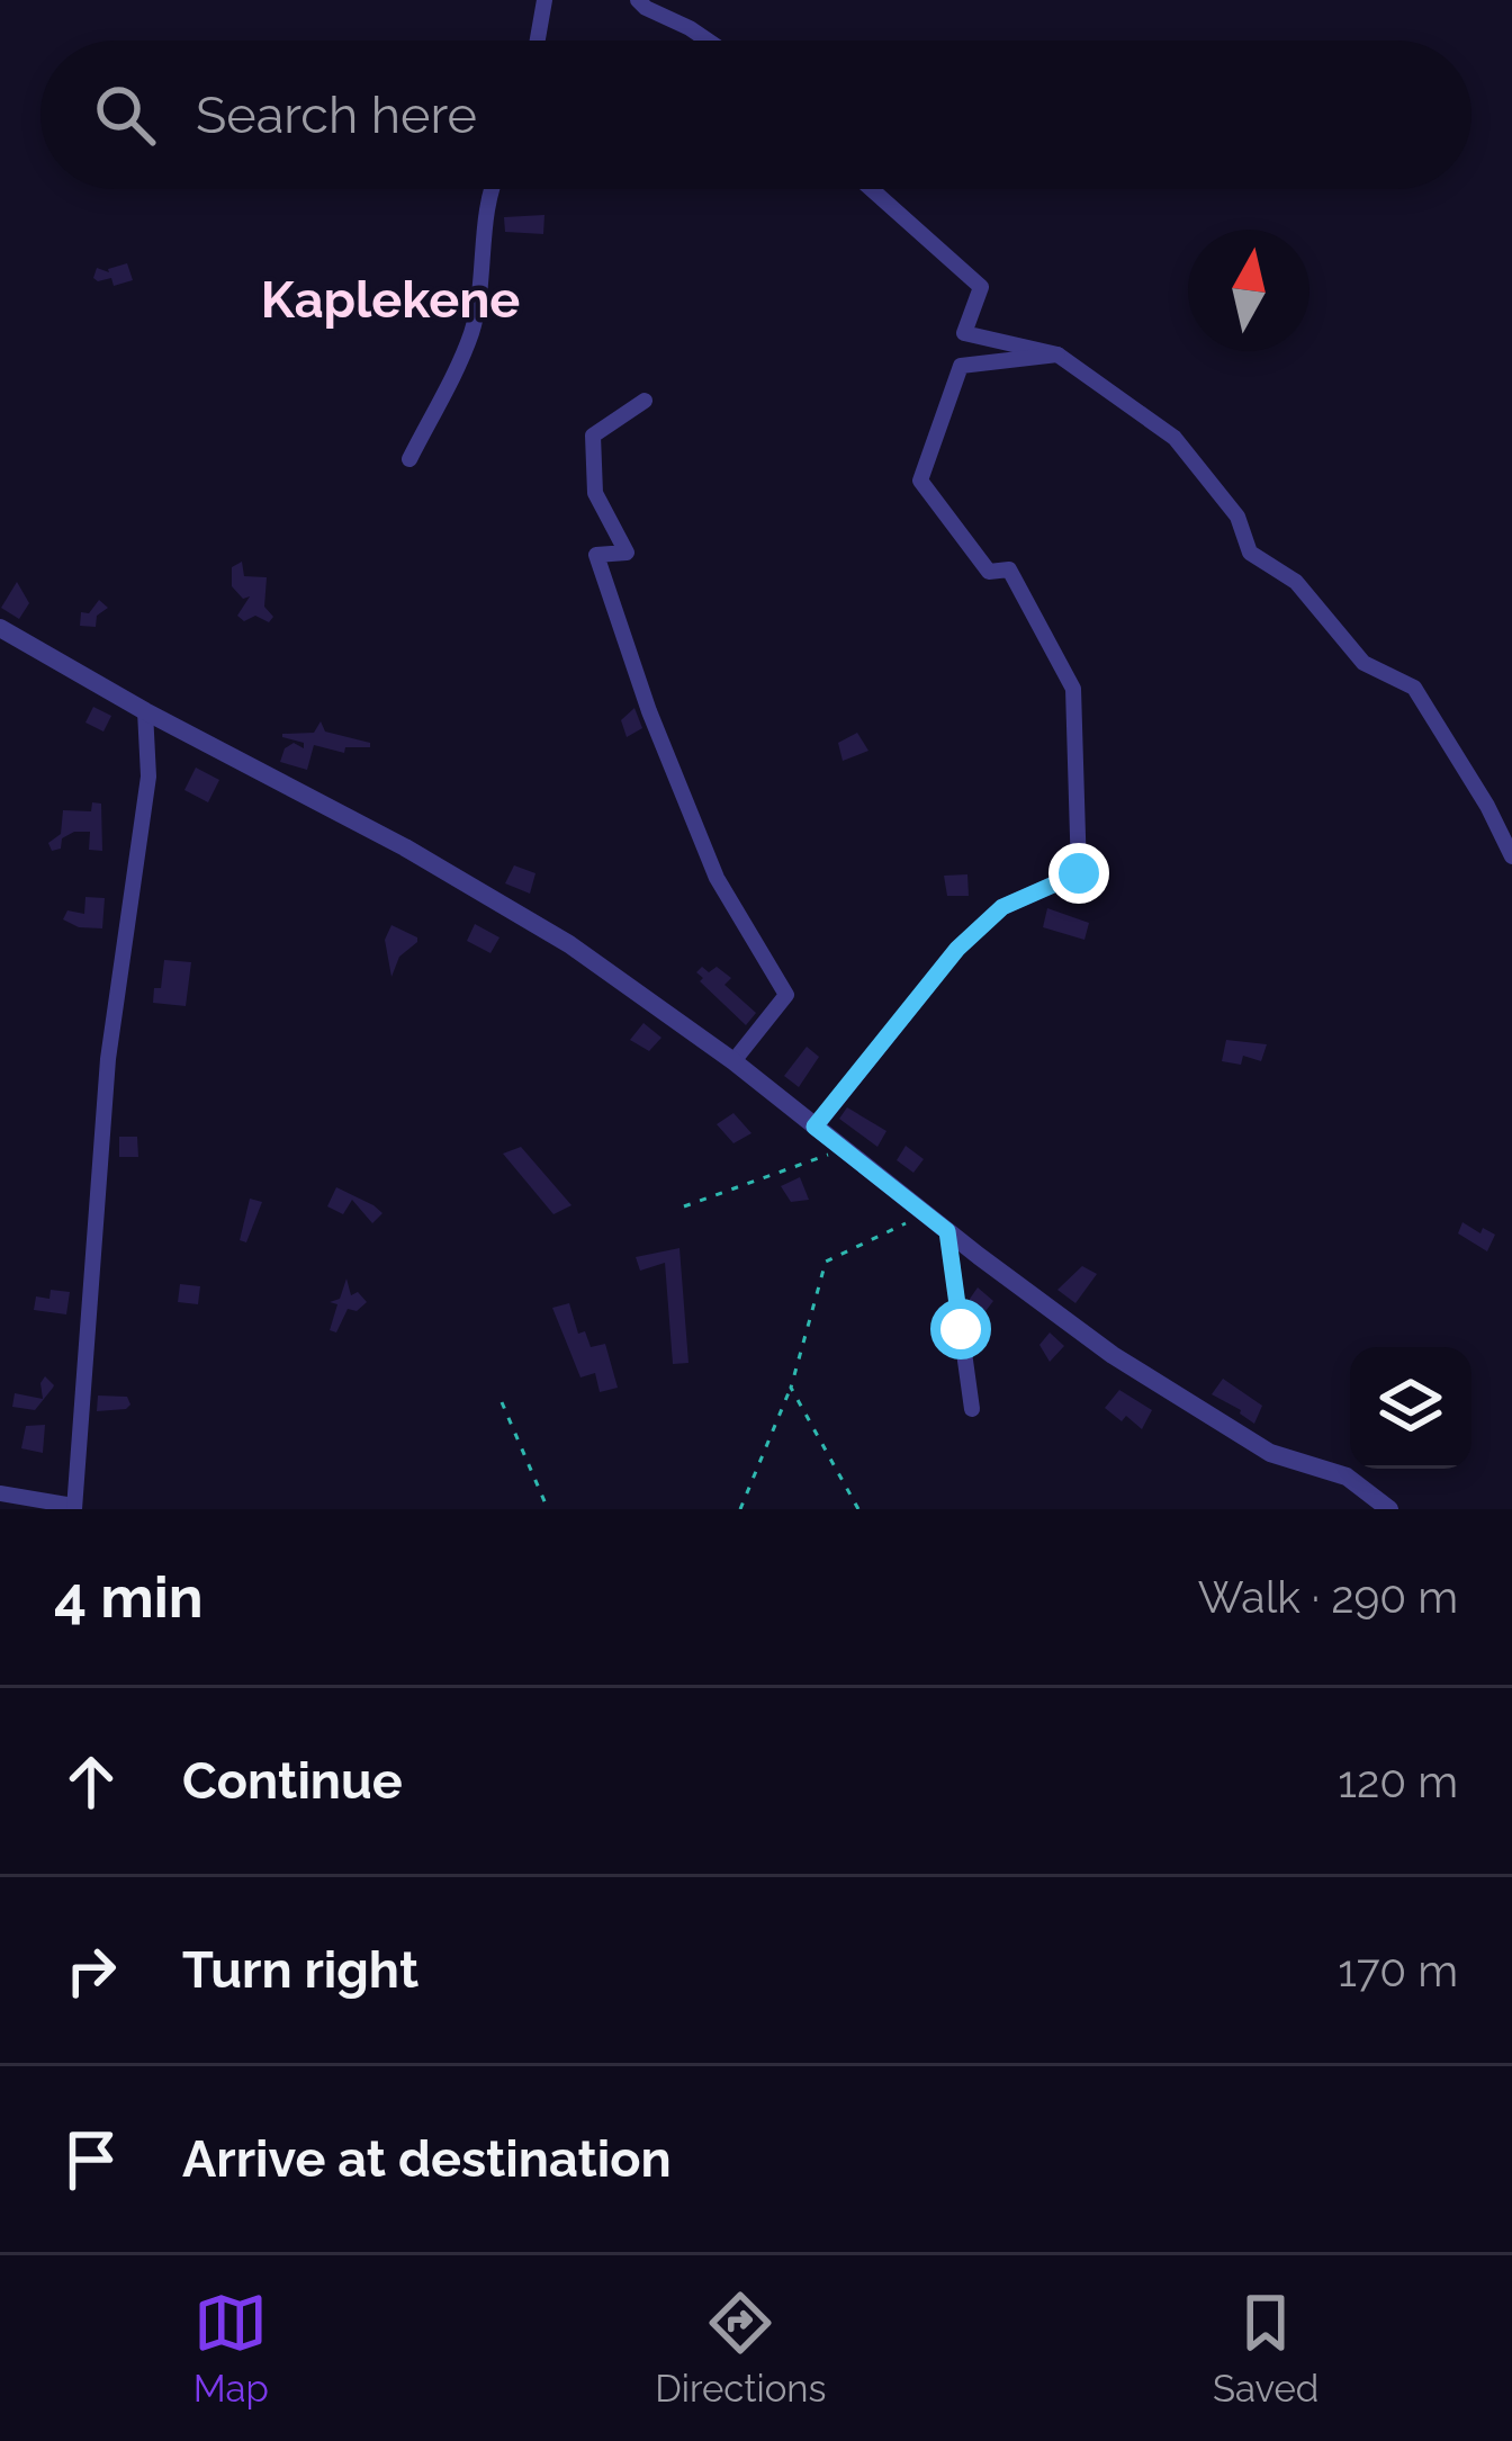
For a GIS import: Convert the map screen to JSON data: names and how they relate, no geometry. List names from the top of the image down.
{
  "districts": ["Kaplekene"],
  "north": "top",
  "page": {
    "search": "Search here",
    "heading": ["4 min", "Walk · 290 m"],
    "list": [
      ["Continue", "120 m"],
      ["Turn right", "170 m"],
      "Arrive at destination"
    ],
    "nav": ["Map", "Directions", "Saved"]
  }
}
